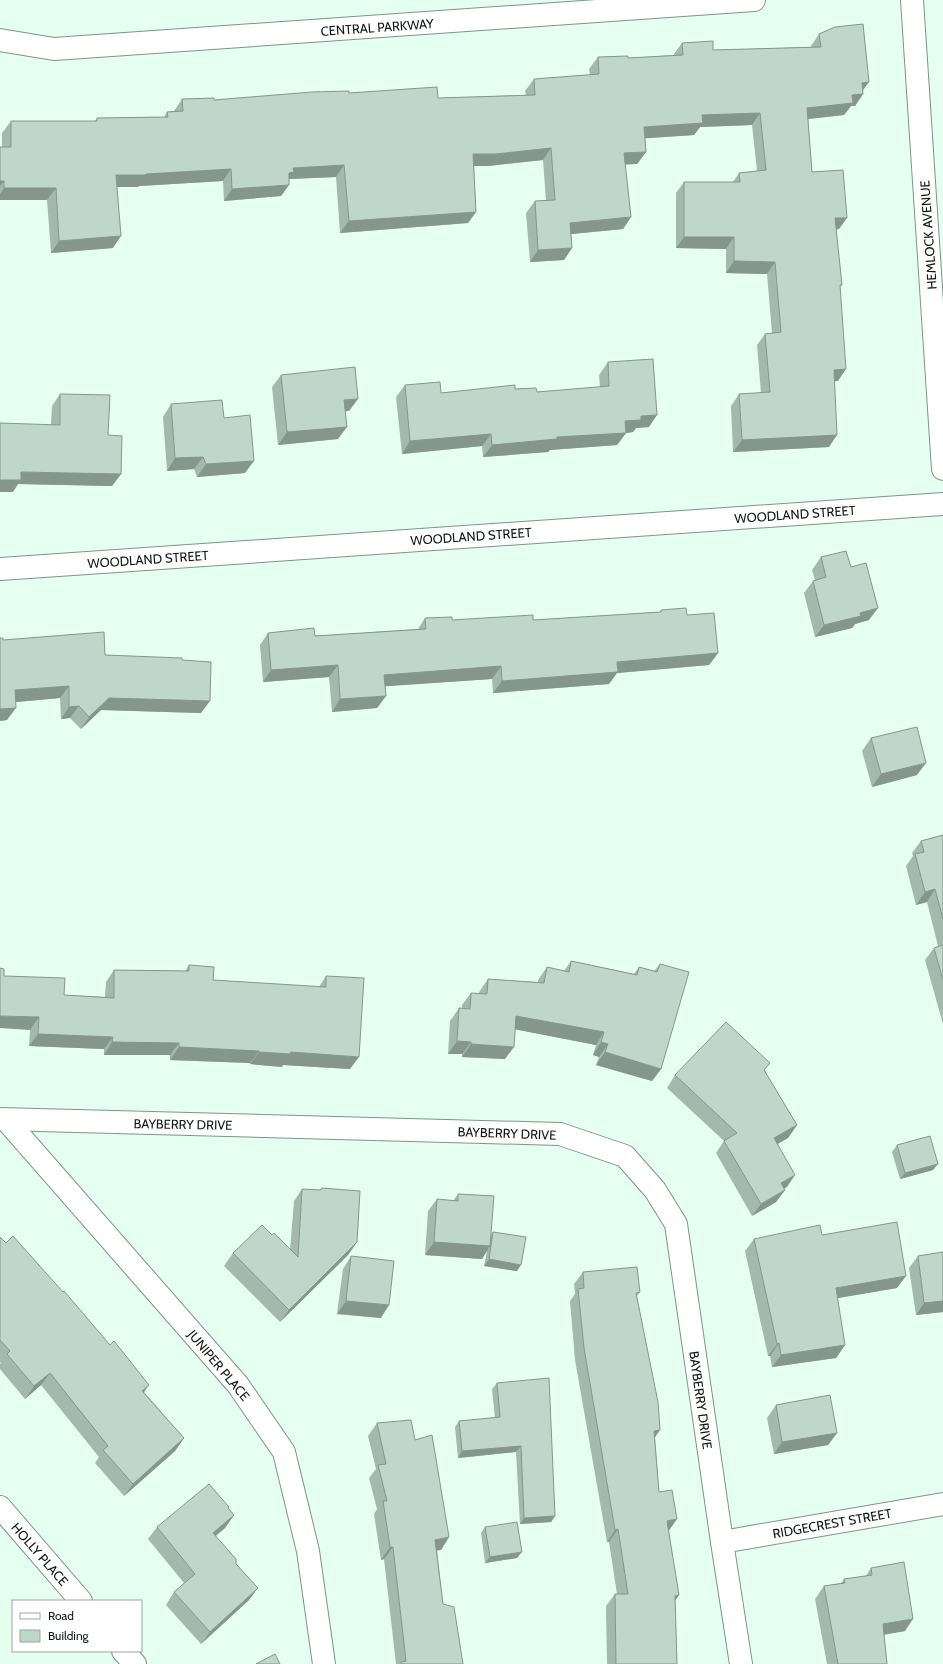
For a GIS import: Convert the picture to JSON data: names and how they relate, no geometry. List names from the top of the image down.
{
  "streets": {
    "street": [
      "CENTRAL PARKWAY",
      "HEMLOCK AVENUE",
      "WOODLAND STREET",
      "BAYBERRY DRIVE",
      "JUNIPER PLACE",
      "RIDGECREST STREET",
      "HOLLY PLACE"
    ]
  },
  "crossings": [
    ["BAYBERRY DRIVE", "JUNIPER PLACE"],
    ["BAYBERRY DRIVE", "RIDGECREST STREET"]
  ],
  "legend": ["Road", "Building"]
}
